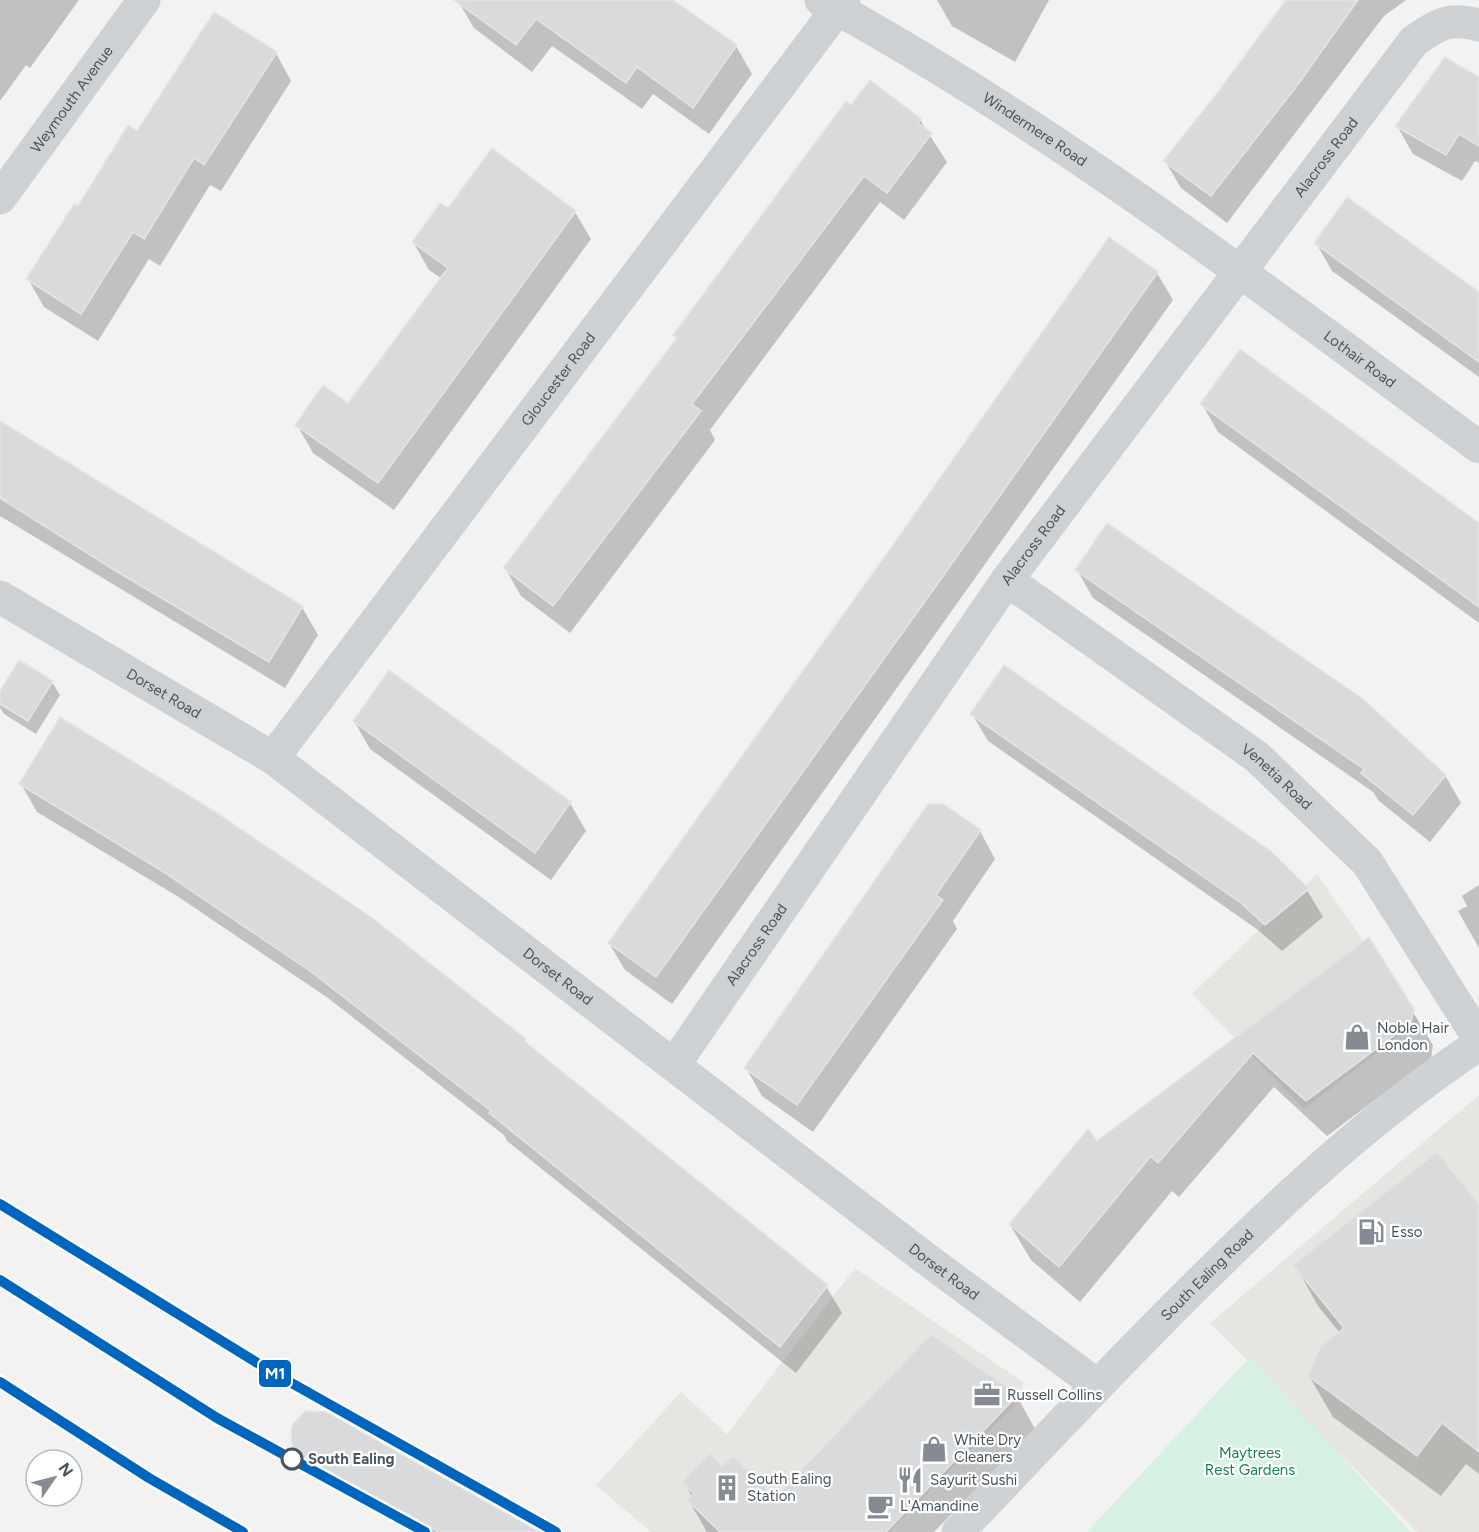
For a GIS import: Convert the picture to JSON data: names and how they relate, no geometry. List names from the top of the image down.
{
  "streets": {
    "main road": ["South Ealing Road"],
    "street": [
      "Weymouth Avenue",
      "Windermere Road",
      "Alacross Road",
      "Lothair Road",
      "Gloucester Road",
      "Dorset Road",
      "Venetia Road"
    ]
  },
  "crossings": [
    ["Windermere Road", "Alacross Road"],
    ["Windermere Road", "Lothair Road"],
    ["Windermere Road", "Gloucester Road"],
    ["Alacross Road", "Lothair Road"],
    ["Alacross Road", "Dorset Road"],
    ["Alacross Road", "Venetia Road"],
    ["Gloucester Road", "Dorset Road"],
    ["Dorset Road", "South Ealing Road"]
  ],
  "parks": ["Maytrees Rest Gardens"],
  "places": {
    "shop": ["Noble Hair London", "White Dry Cleaners"],
    "fuel station": ["Esso"],
    "office": ["Russell Collins"],
    "other": ["South Ealing"],
    "restaurant": ["Sayurit Sushi"],
    "building": ["South Ealing Station"],
    "cafe": ["L'Amandine"]
  },
  "lines": ["transit line M1"],
  "north": "top right"
}
